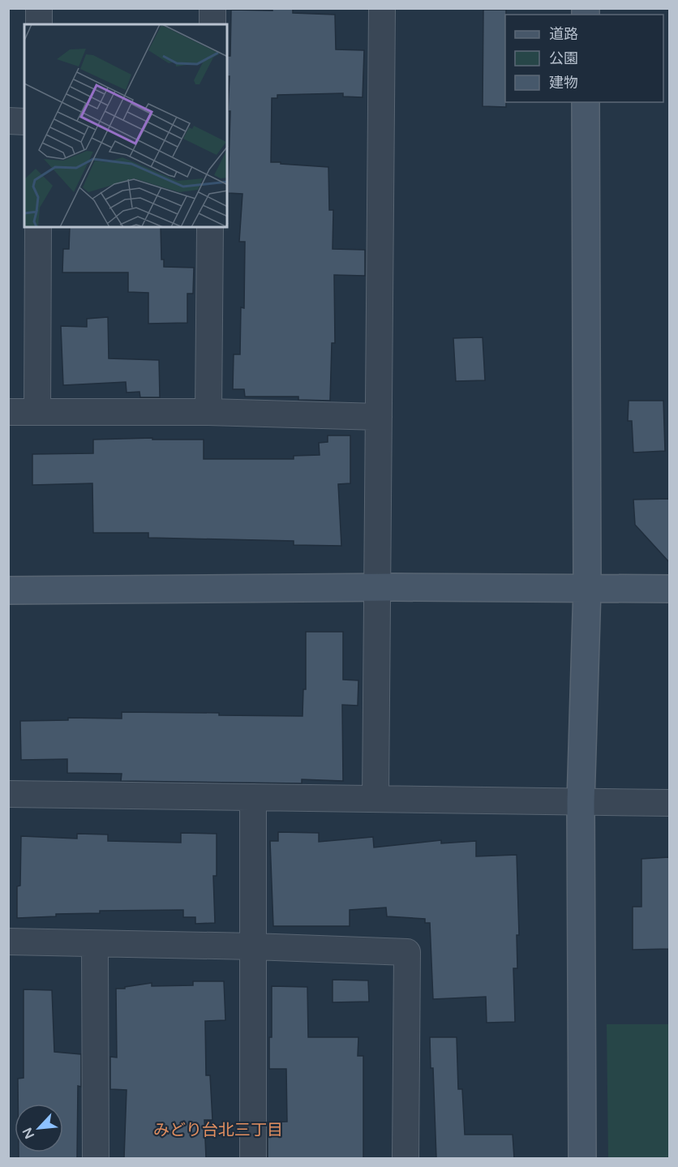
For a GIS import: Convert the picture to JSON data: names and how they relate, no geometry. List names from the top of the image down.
{
  "districts": ["みどり台北三丁目"],
  "legend": ["道路", "公園", "建物"],
  "north": "bottom left"
}
